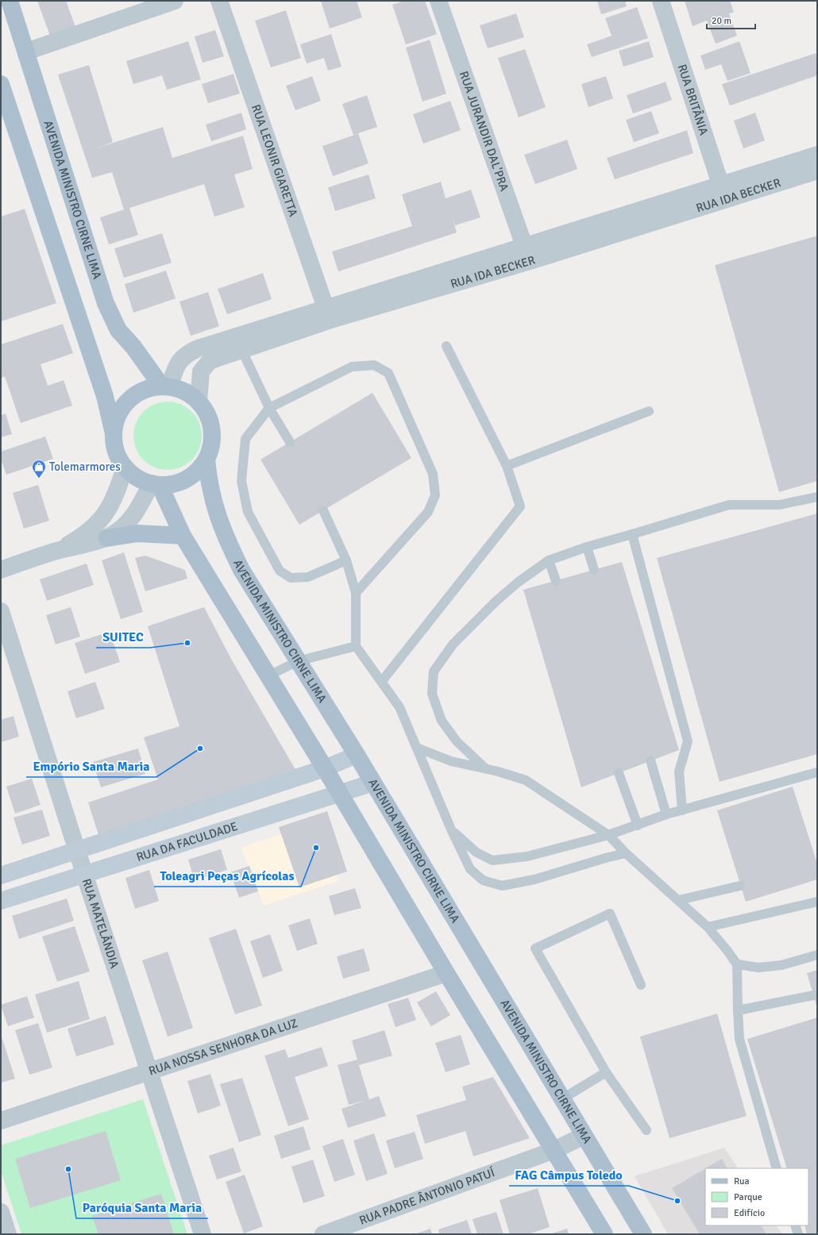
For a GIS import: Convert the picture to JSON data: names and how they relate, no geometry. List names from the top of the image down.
{
  "streets": {
    "main road": ["AVENIDA MINISTRO CIRNE LIMA"],
    "street": [
      "RUA BRITÂNIA",
      "RUA JURANDIR DAL'PRA",
      "RUA LEONIR GIARETTA",
      "RUA IDA BECKER",
      "RUA DA FACULDADE",
      "RUA MATELÂNDIA",
      "RUA NOSSA SENHORA DA LUZ",
      "RUA PADRE ÂNTONIO PATUÍ"
    ]
  },
  "crossings": [
    ["RUA BRITÂNIA", "RUA IDA BECKER"],
    ["RUA JURANDIR DAL'PRA", "RUA IDA BECKER"],
    ["RUA LEONIR GIARETTA", "RUA IDA BECKER"],
    ["RUA IDA BECKER", "AVENIDA MINISTRO CIRNE LIMA"],
    ["AVENIDA MINISTRO CIRNE LIMA", "RUA DA FACULDADE"],
    ["AVENIDA MINISTRO CIRNE LIMA", "RUA PADRE ÂNTONIO PATUÍ"],
    ["RUA DA FACULDADE", "RUA MATELÂNDIA"],
    ["RUA MATELÂNDIA", "RUA NOSSA SENHORA DA LUZ"]
  ],
  "places": {
    "shop": ["Tolemarmores"],
    "other": [
      "SUITEC",
      "Empório Santa Maria",
      "Toleagri Peças Agrícolas",
      "Paróquia Santa Maria",
      "FAG Câmpus Toledo"
    ]
  },
  "legend": ["Rua", "Parque", "Edifício"],
  "scale_bar": "20 m"
}
